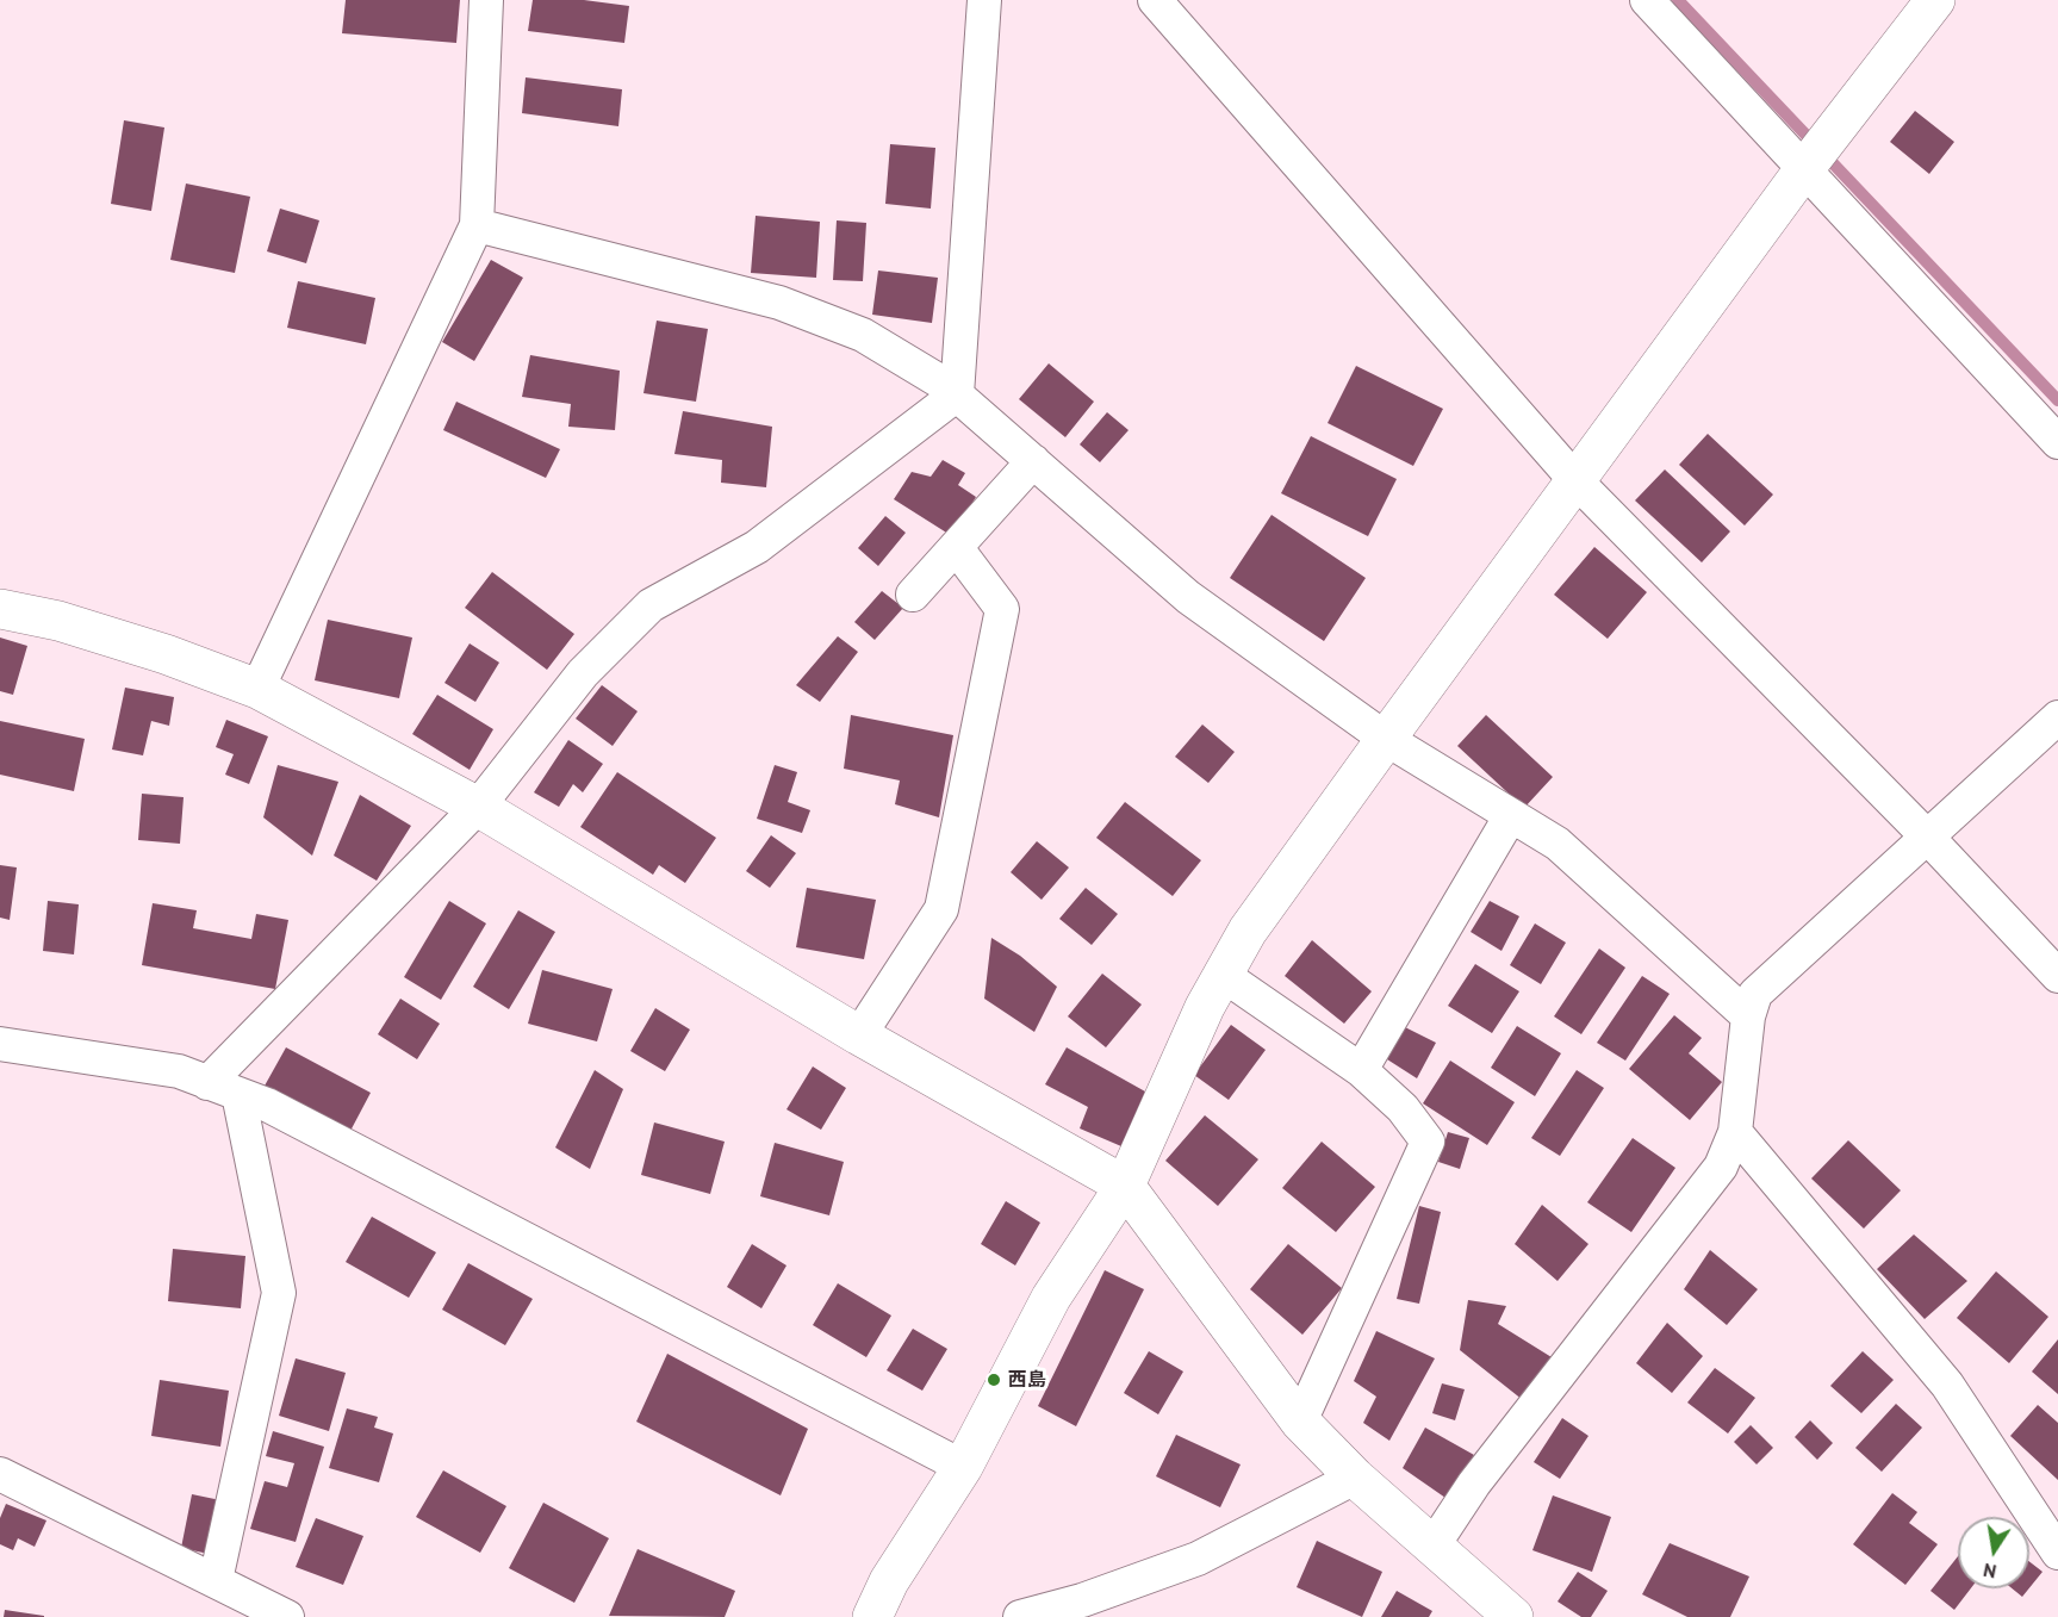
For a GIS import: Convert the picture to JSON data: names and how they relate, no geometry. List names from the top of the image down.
{
  "places": ["西島"],
  "north": "bottom"
}
